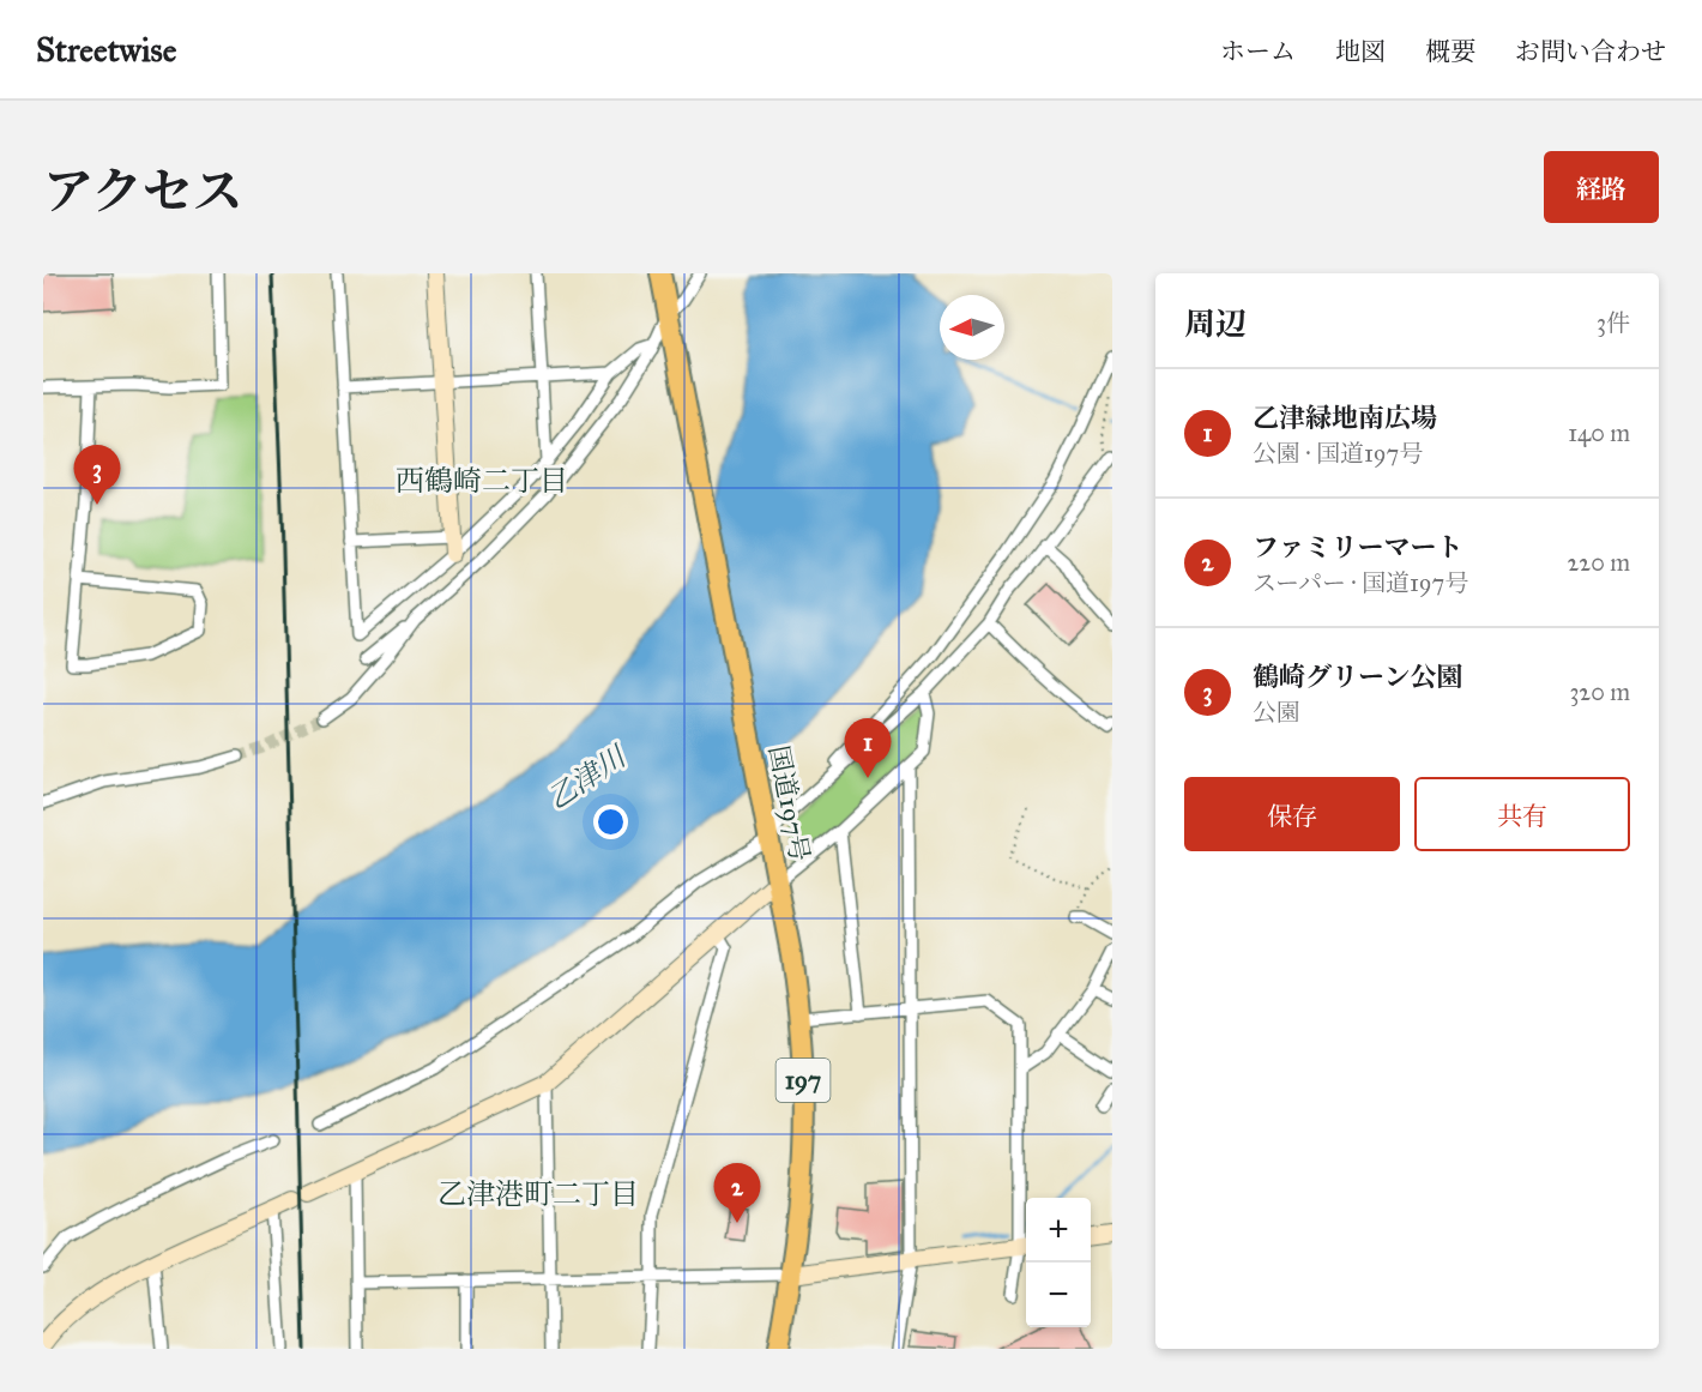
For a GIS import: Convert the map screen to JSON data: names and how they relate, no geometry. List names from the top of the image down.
{
  "streets": {
    "highway": ["国道197号", "197"]
  },
  "districts": ["西鶴崎二丁目", "乙津港町二丁目"],
  "water": ["乙津川"],
  "north": "left",
  "page": {
    "header": "Streetwise",
    "nav": [
      "ホーム",
      "地図",
      "概要",
      "お問い合わせ"
    ],
    "title": "アクセス",
    "buttons": [
      "経路",
      ["保存", "共有"]
    ],
    "heading": ["周辺", "3件"],
    "list": [
      {
        "mark": "1",
        "name": "乙津緑地南広場",
        "note": "公園 · 国道197号",
        "value": "140 m"
      },
      {
        "mark": "2",
        "name": "ファミリーマート",
        "note": "スーパー · 国道197号",
        "value": "220 m"
      },
      {
        "mark": "3",
        "name": "鶴崎グリーン公園",
        "note": "公園",
        "value": "320 m"
      }
    ],
    "pins": ["3", "1", "2"],
    "map_buttons": ["+", "−"]
  }
}
